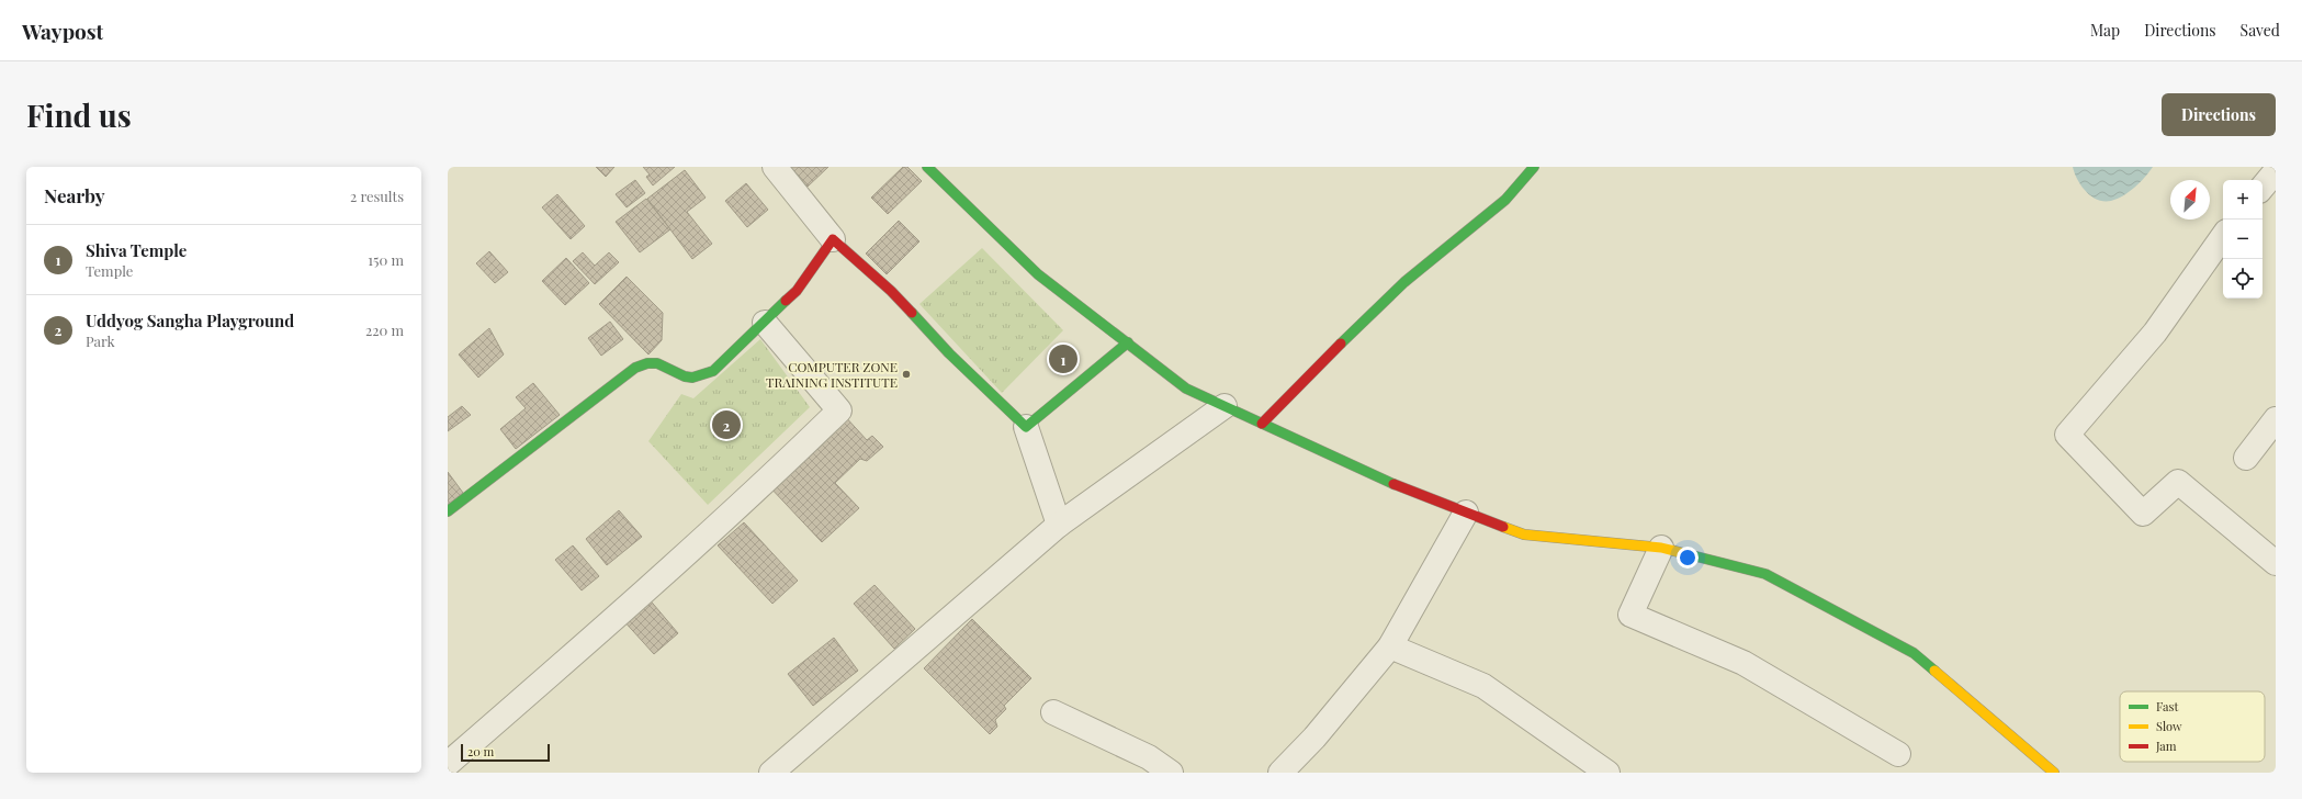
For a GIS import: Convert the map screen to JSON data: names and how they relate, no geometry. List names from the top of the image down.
{
  "places": ["COMPUTER ZONE TRAINING INSTITUTE"],
  "legend": ["Fast", "Slow", "Jam"],
  "scale_bar": "20 m",
  "north": "top right",
  "page": {
    "header": "Waypost",
    "nav": ["Map", "Directions", "Saved"],
    "buttons": "Directions",
    "title": "Find us",
    "heading": ["Nearby", "2 results"],
    "map_buttons": ["+", "−"],
    "list": [
      {
        "mark": "1",
        "name": "Shiva Temple",
        "note": "Temple",
        "value": "150 m"
      },
      {
        "mark": "2",
        "name": "Uddyog Sangha Playground",
        "note": "Park",
        "value": "220 m"
      }
    ],
    "pins": ["1", "2"],
    "scale": "20 m"
  }
}
